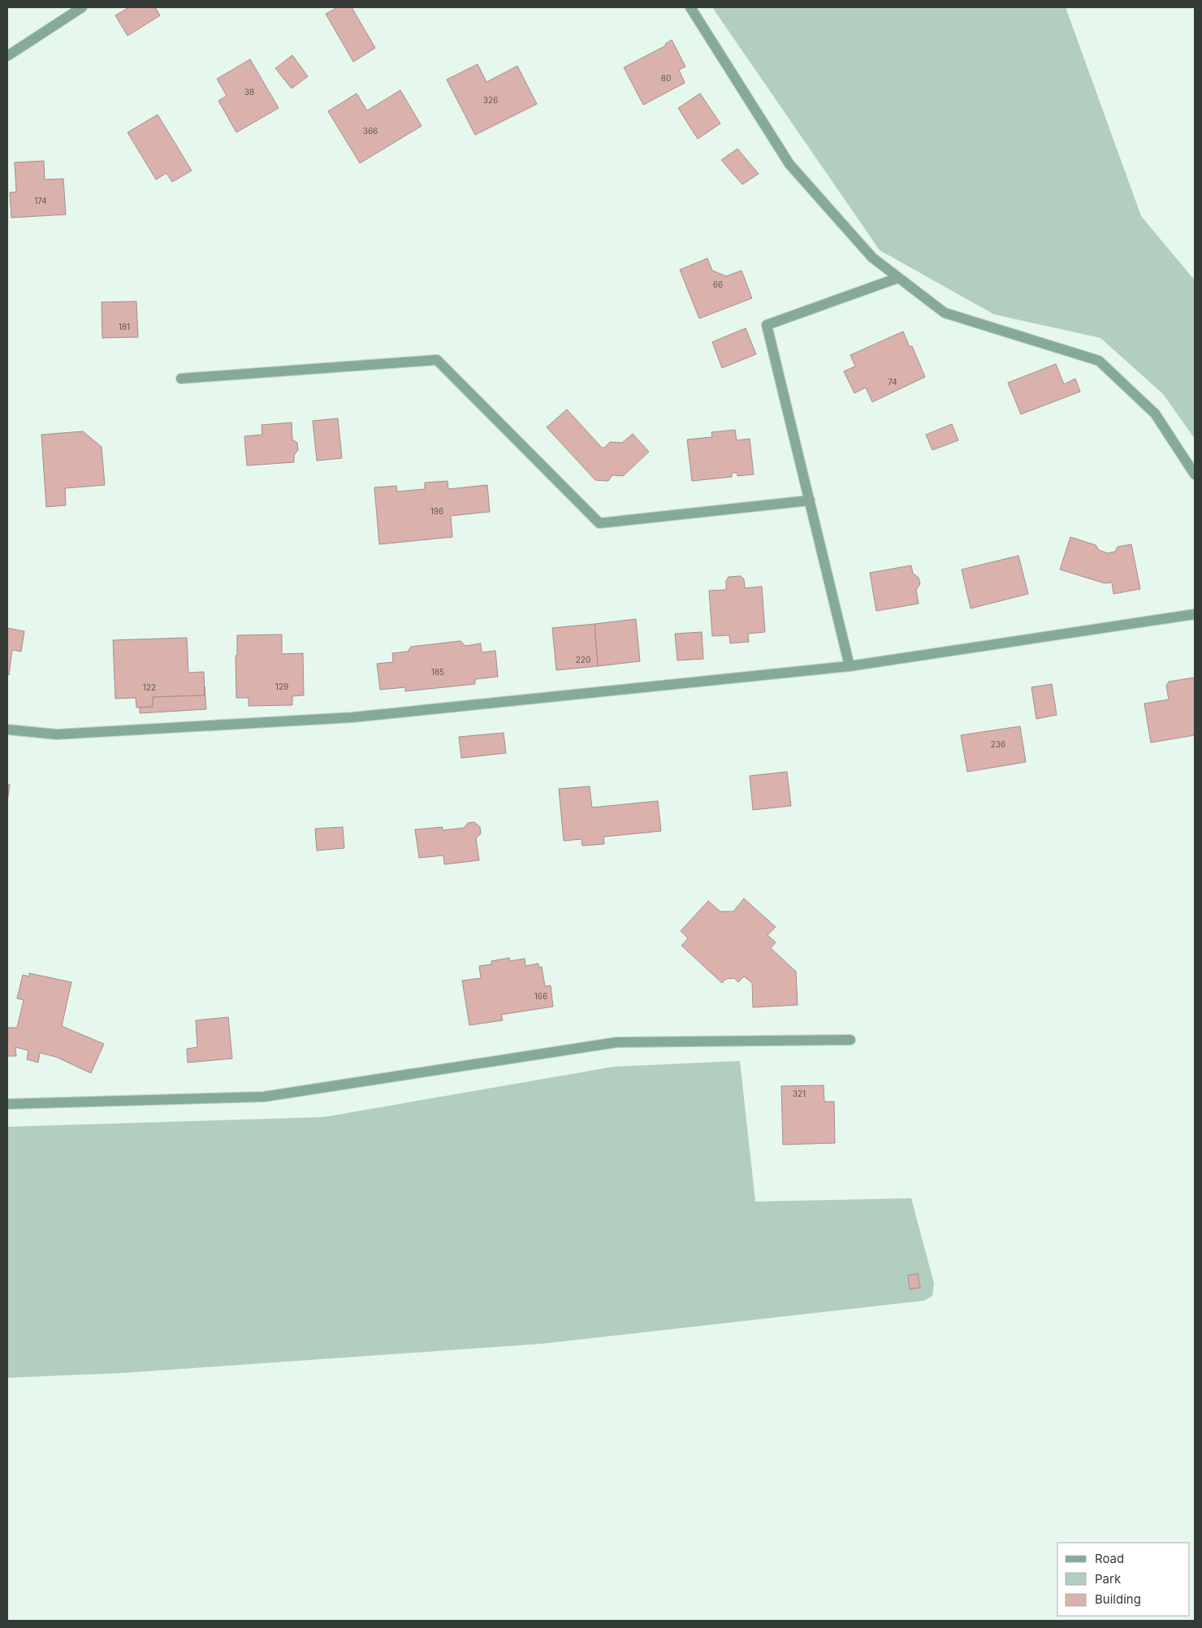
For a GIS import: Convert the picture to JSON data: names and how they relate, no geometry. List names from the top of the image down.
{
  "house_numbers": [
    "80",
    "38",
    "326",
    "366",
    "174",
    "66",
    "181",
    "74",
    "196",
    "220",
    "185",
    "129",
    "122",
    "236",
    "166",
    "321"
  ],
  "legend": ["Road", "Park", "Building"]
}
